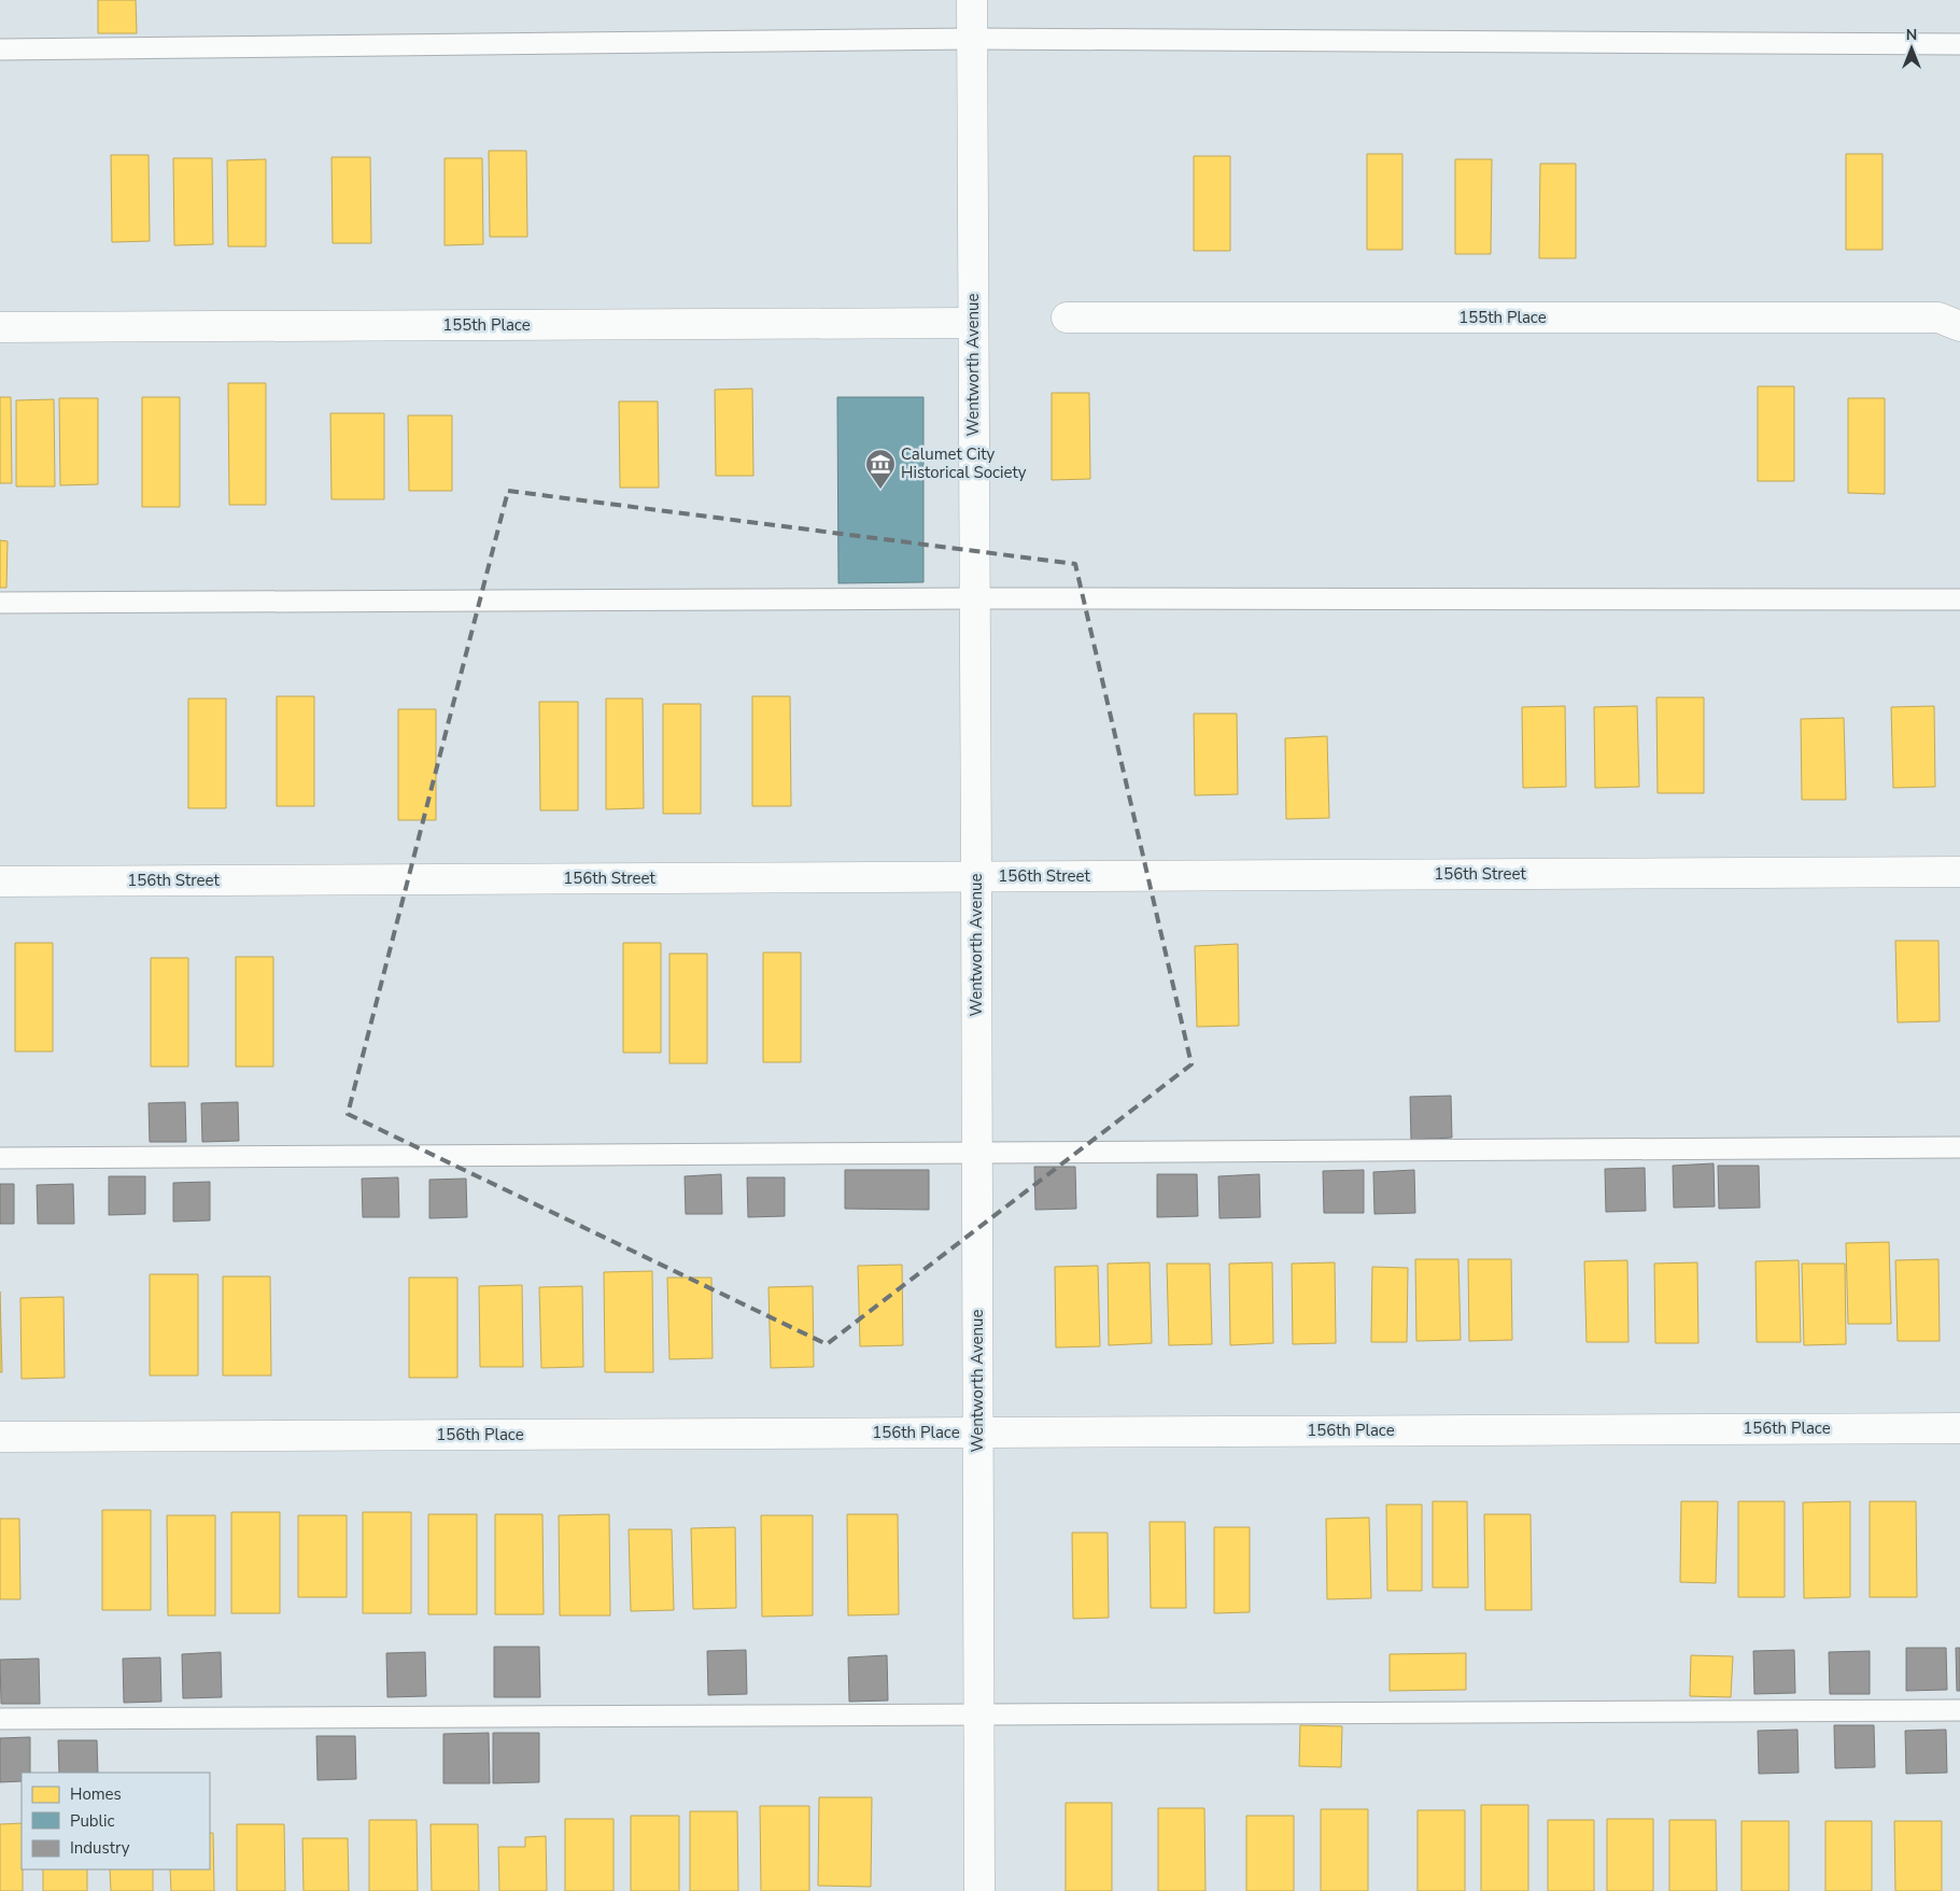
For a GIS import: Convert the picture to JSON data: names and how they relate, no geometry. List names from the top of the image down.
{
  "streets": {
    "street": [
      "155th Place",
      "Wentworth Avenue",
      "156th Street",
      "156th Place"
    ]
  },
  "crossings": [
    ["155th Place", "Wentworth Avenue"],
    ["Wentworth Avenue", "156th Street"],
    ["Wentworth Avenue", "156th Place"]
  ],
  "places": {
    "museum": ["Calumet City Historical Society"]
  },
  "legend": ["Homes", "Public", "Industry"],
  "north": "top"
}
